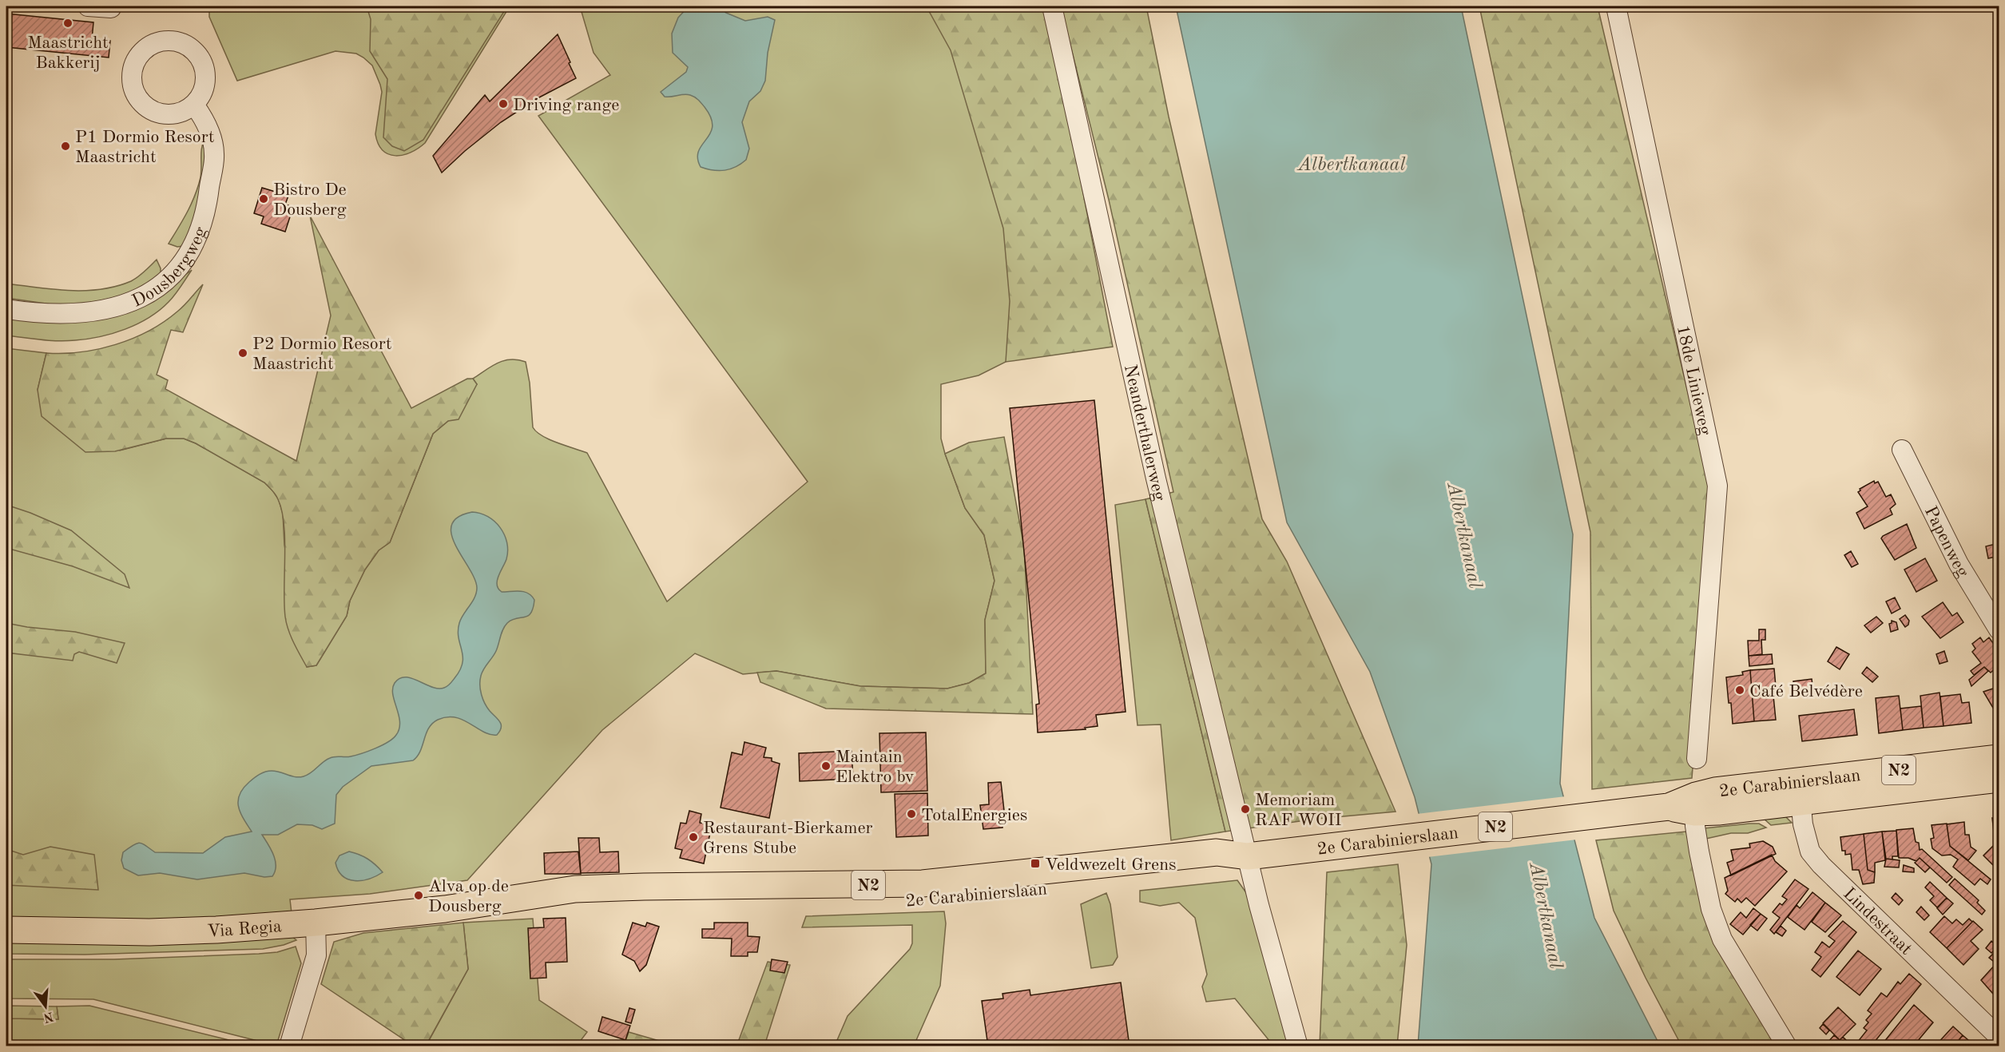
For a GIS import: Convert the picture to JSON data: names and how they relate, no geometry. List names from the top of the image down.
{
  "streets": {
    "main road": ["N2", "2e Carabinierslaan", "Via Regia"],
    "street": [
      "Dousbergweg",
      "18de Linieweg",
      "Neanderthalerweg",
      "Papenweg",
      "Lindestraat"
    ]
  },
  "crossings": [
    ["Neanderthalerweg", "2e Carabinierslaan"],
    ["2e Carabinierslaan", "Lindestraat"],
    ["2e Carabinierslaan", "Via Regia"]
  ],
  "water": ["Albertkanaal"],
  "places": {
    "other": [
      "Maastricht Bakkerij",
      "Driving range",
      "P1 Dormio Resort Maastricht",
      "Bistro De Dousberg",
      "P2 Dormio Resort Maastricht",
      "Café Belvédère",
      "Maintain Elektro bv",
      "Memoriam RAF WOII",
      "TotalEnergies",
      "Restaurant-Bierkamer Grens Stube",
      "Alva op de Dousberg"
    ],
    "transit": ["Veldwezelt Grens"]
  },
  "north": "bottom"
}
